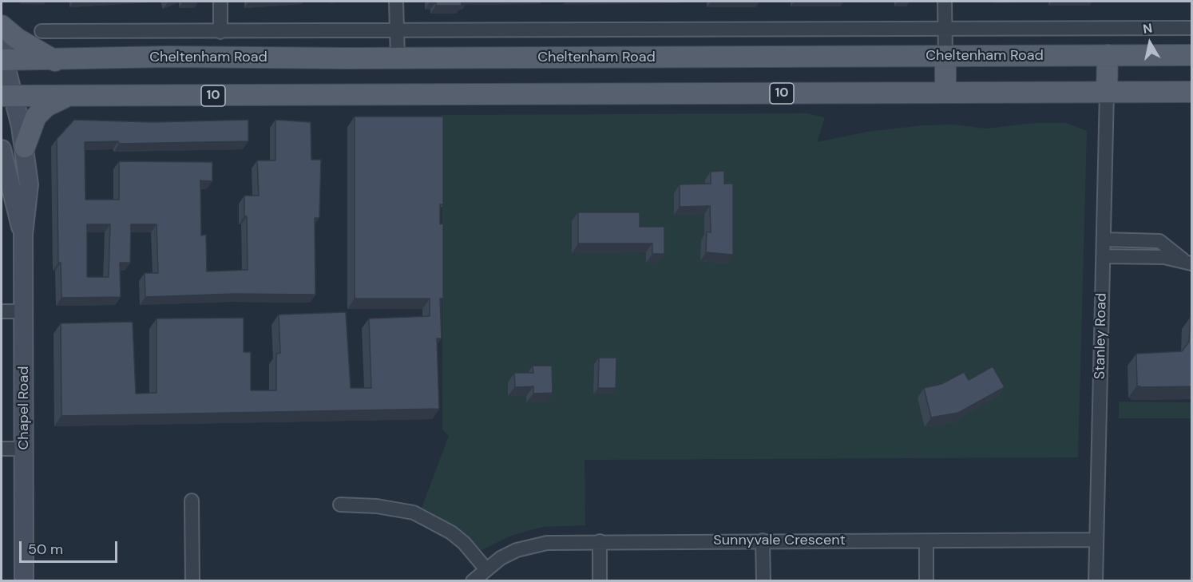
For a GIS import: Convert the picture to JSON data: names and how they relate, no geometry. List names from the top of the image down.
{
  "streets": {
    "main road": ["Cheltenham Road", "10", "Chapel Road"],
    "street": ["Stanley Road", "Sunnyvale Crescent"]
  },
  "crossings": [
    ["Cheltenham Road", "Chapel Road"],
    ["10", "Stanley Road"],
    ["10", "Chapel Road"],
    ["Stanley Road", "Sunnyvale Crescent"]
  ],
  "scale_bar": "50 m",
  "north": "top"
}
